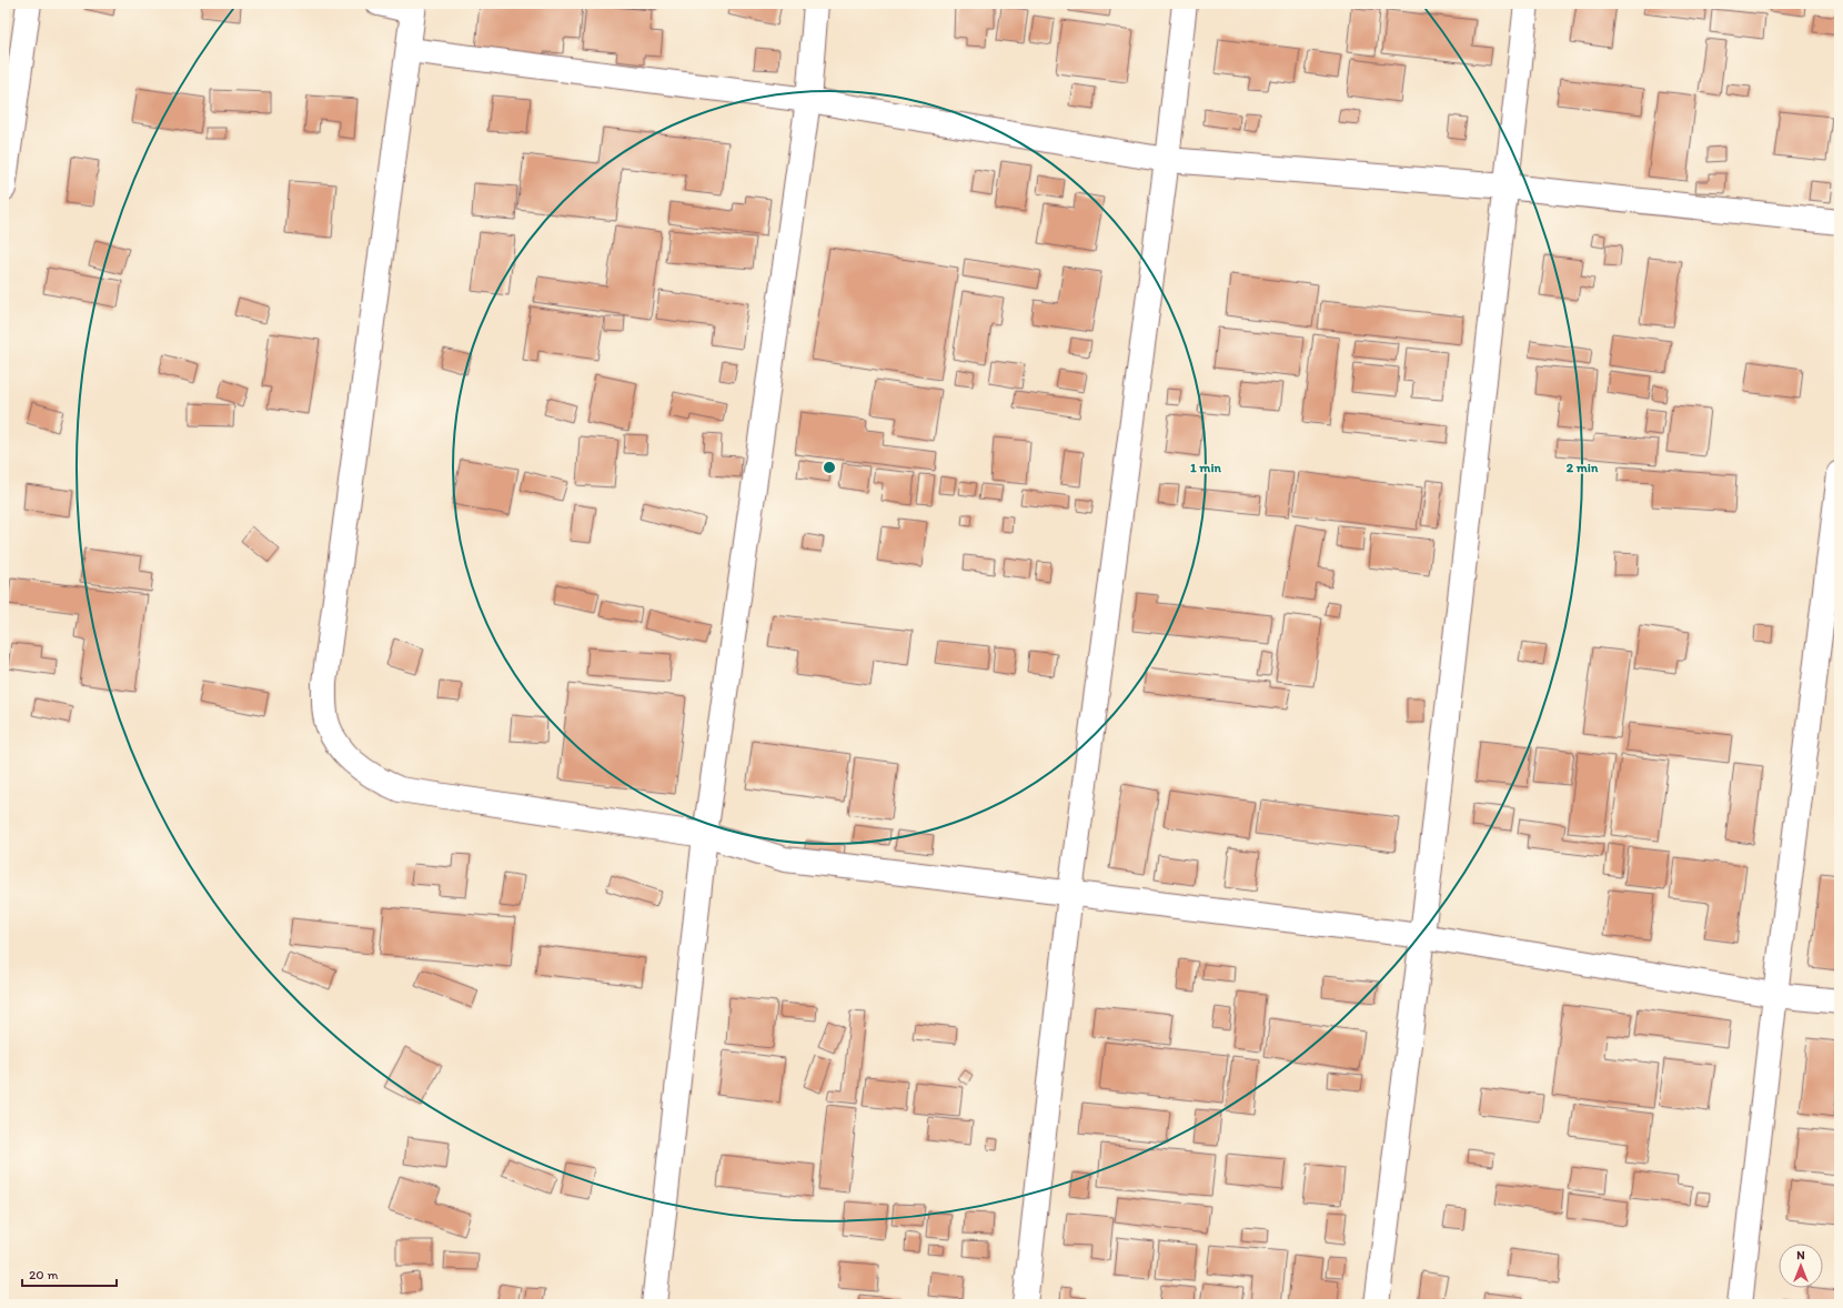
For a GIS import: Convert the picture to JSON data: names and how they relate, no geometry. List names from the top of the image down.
{
  "scale_bar": "20 m",
  "north": "top",
  "rings": ["1 min", "2 min"]
}
